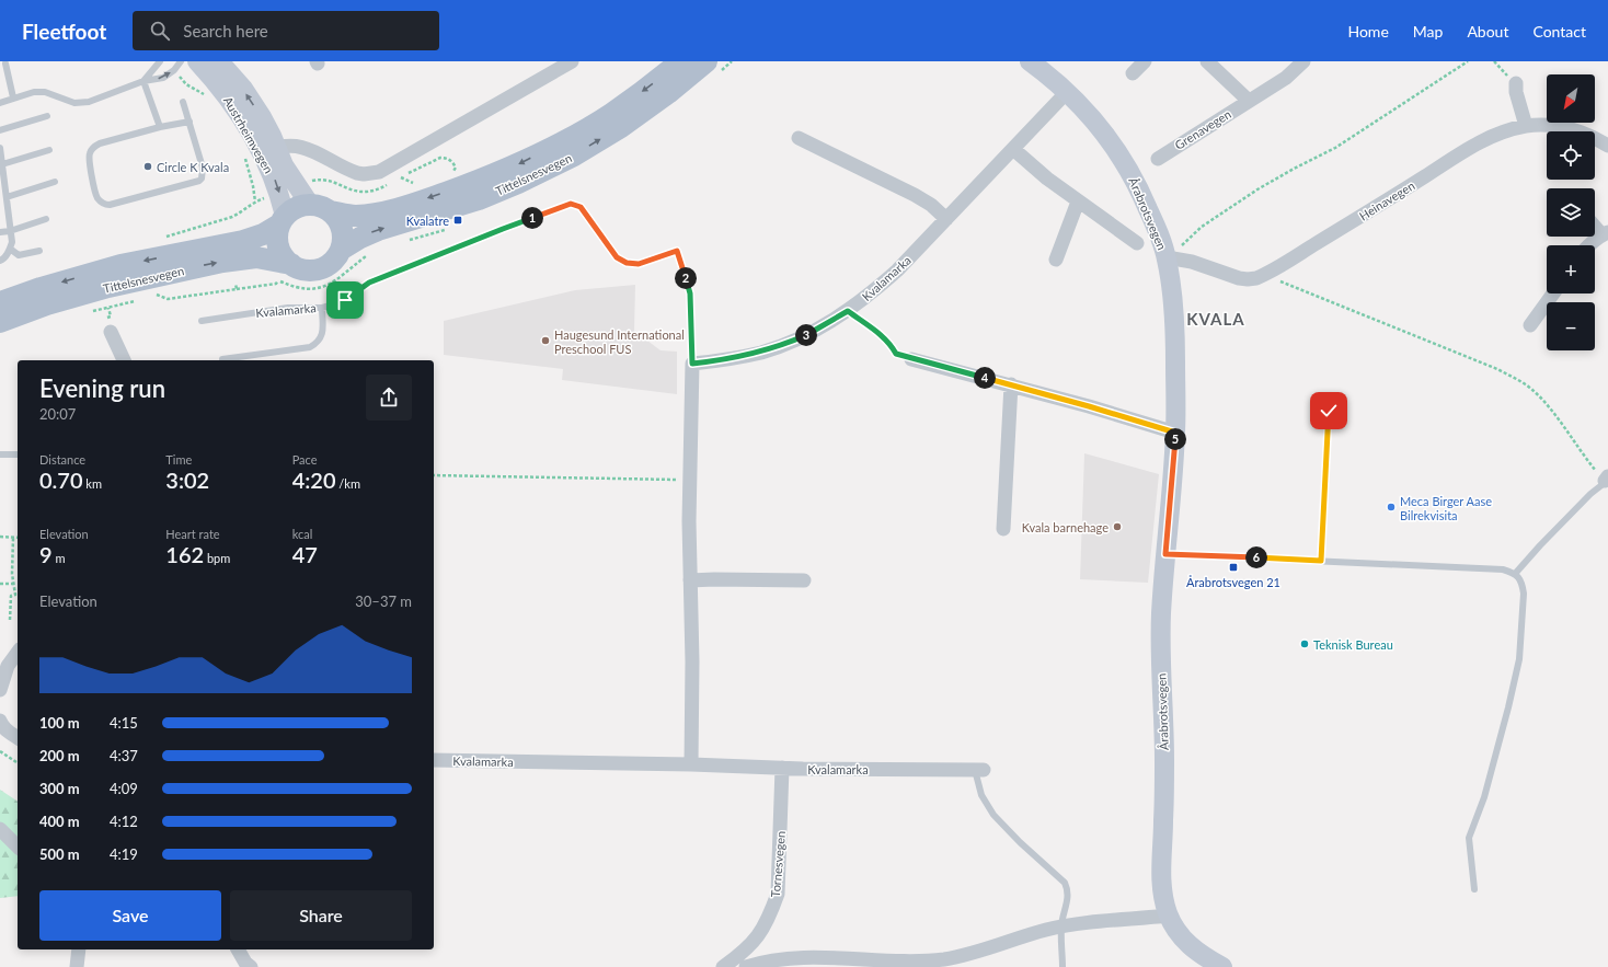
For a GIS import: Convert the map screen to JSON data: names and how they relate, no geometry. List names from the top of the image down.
{
  "streets": {
    "main road": ["Austrheimvegen", "Tittelsnesvegen", "Årabrotsvegen"],
    "street": [
      "Grenavegen",
      "Heinavegen",
      "Kvalamarka",
      "Tornesvegen"
    ]
  },
  "crossings": [
    ["Austrheimvegen", "Tittelsnesvegen"],
    ["Heinavegen", "Årabrotsvegen"],
    ["Årabrotsvegen", "Kvalamarka"],
    ["Kvalamarka", "Tornesvegen"]
  ],
  "districts": ["KVALA"],
  "places": {
    "other": [
      "Circle K Kvala",
      "Haugesund International Preschool FUS",
      "Meca Birger Aase Bilrekvisita",
      "Kvala barnehage",
      "Teknisk Bureau"
    ],
    "transit": ["Kvalatre", "Årabrotsvegen 21"]
  },
  "north": "bottom left",
  "page": {
    "header": "Fleetfoot",
    "search": "Search here",
    "nav": [
      "Home",
      "Map",
      "About",
      "Contact"
    ],
    "map_buttons": ["+", "−"],
    "pins": [
      "1",
      "2",
      "3",
      "4",
      "5",
      "6"
    ],
    "heading": ["Evening run", "20:07"],
    "stats": [
      ["Distance", "0.70 km"],
      ["Time", "3:02"],
      ["Pace", "4:20 /km"],
      ["Elevation", "9 m"],
      ["Heart rate", "162 bpm"],
      ["kcal", "47"]
    ],
    "chart": ["Elevation", "30–37 m"],
    "list": [
      {
        "name": "100 m",
        "note": "4:15"
      },
      {
        "name": "200 m",
        "note": "4:37"
      },
      {
        "name": "300 m",
        "note": "4:09"
      },
      {
        "name": "400 m",
        "note": "4:12"
      },
      {
        "name": "500 m",
        "note": "4:19"
      }
    ],
    "buttons": ["Save", "Share"]
  }
}
